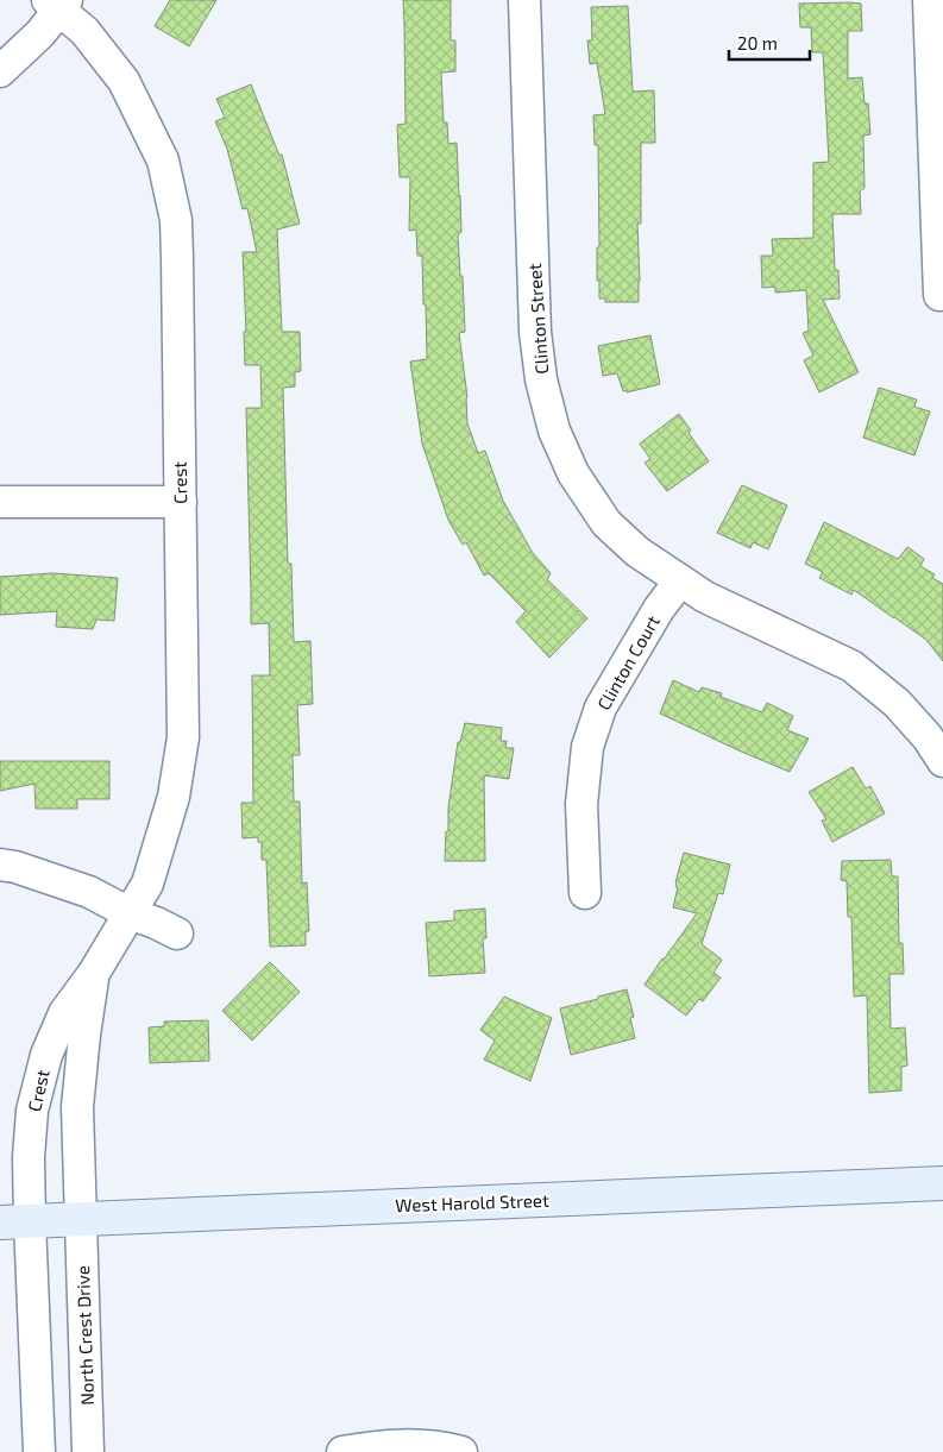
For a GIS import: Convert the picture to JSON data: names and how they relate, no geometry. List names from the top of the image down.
{
  "streets": {
    "main road": ["West Harold Street"],
    "street": [
      "Clinton Street",
      "Crest",
      "Clinton Court",
      "North Crest Drive"
    ]
  },
  "crossings": [
    ["Clinton Street", "Clinton Court"],
    ["Crest", "West Harold Street"],
    ["Crest", "North Crest Drive"],
    ["West Harold Street", "North Crest Drive"]
  ],
  "scale_bar": "20 m"
}
